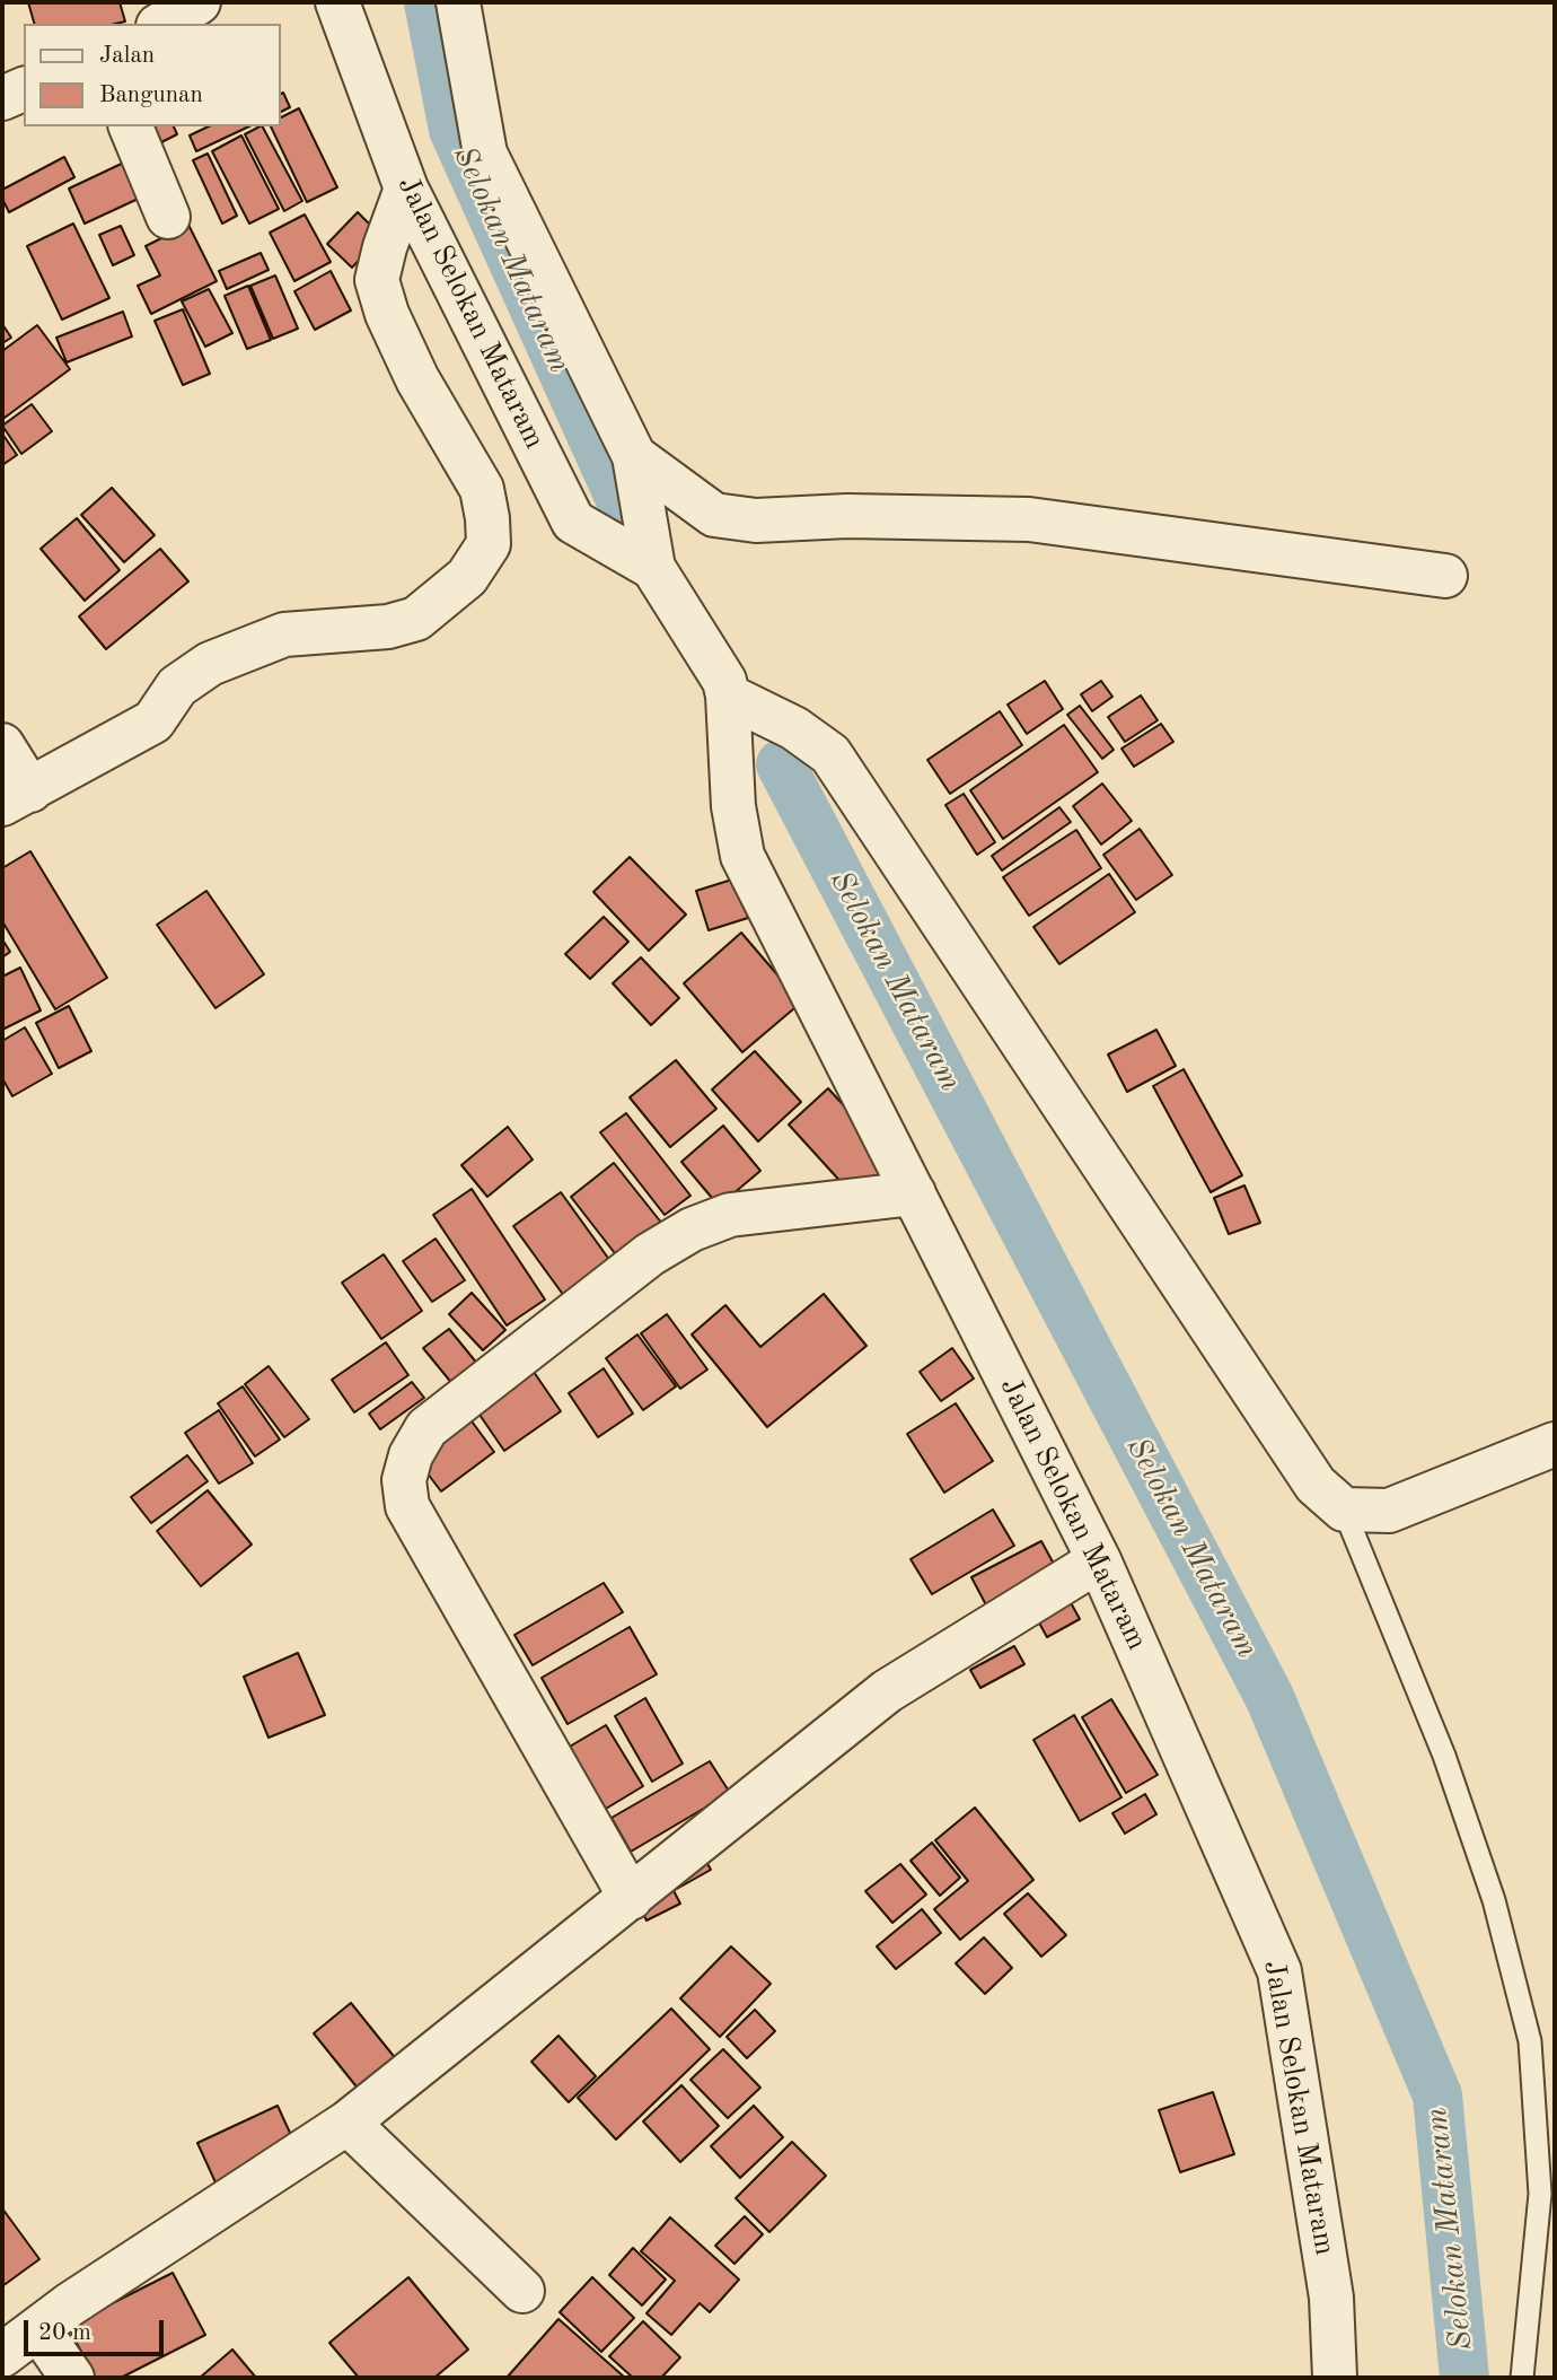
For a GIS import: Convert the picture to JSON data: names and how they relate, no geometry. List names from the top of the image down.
{
  "streets": {
    "street": ["Jalan Selokan Mataram"]
  },
  "water": ["Selokan Mataram"],
  "legend": ["Jalan", "Bangunan"],
  "scale_bar": "20 m"
}
